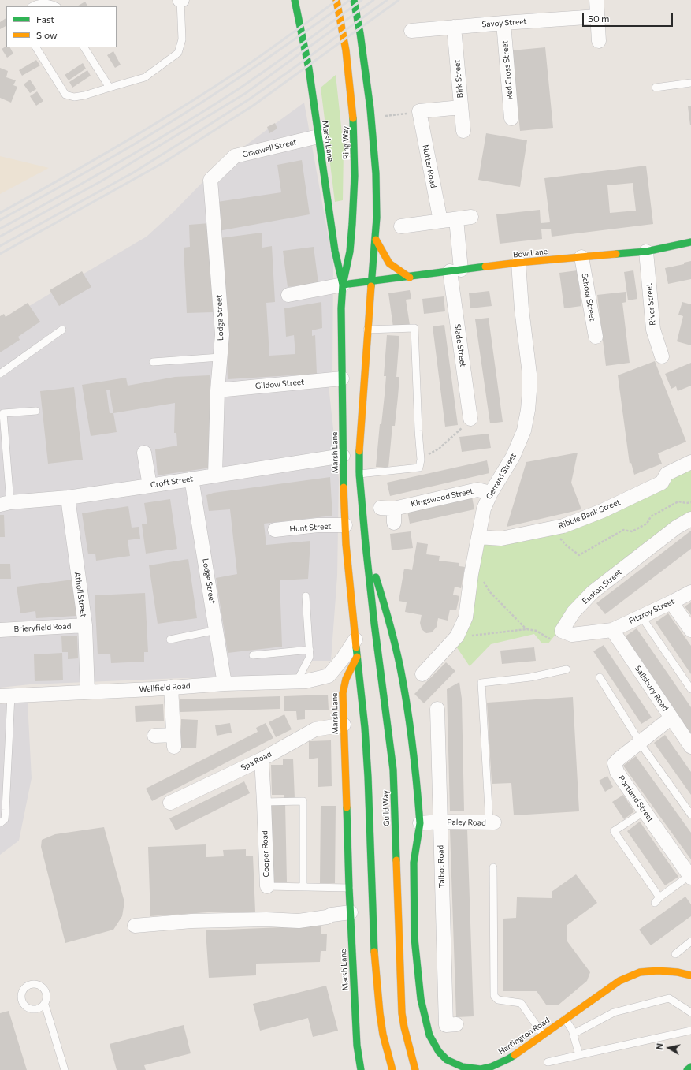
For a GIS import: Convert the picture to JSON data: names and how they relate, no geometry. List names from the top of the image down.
{
  "streets": {
    "main road": [
      "Marsh Lane",
      "Ring Way",
      "Bow Lane",
      "Guild Way",
      "Hartington Road"
    ],
    "street": [
      "Savoy Street",
      "Red Cross Street",
      "Birk Street",
      "Gradwell Street",
      "Nutter Road",
      "School Street",
      "River Street",
      "Lodge Street",
      "Slade Street",
      "Gildow Street",
      "Gerrard Street",
      "Croft Street",
      "Kingswood Street",
      "Ribble Bank Street",
      "Hunt Street",
      "Euston Street",
      "Atholl Street",
      "Fitzroy Street",
      "Brieryfield Road",
      "Wellfield Road",
      "Salisbury Road",
      "Spa Road",
      "Portland Street",
      "Paley Road",
      "Cooper Road",
      "Talbot Road"
    ]
  },
  "crossings": [
    ["Savoy Street", "Red Cross Street"],
    ["Savoy Street", "Birk Street"],
    ["Marsh Lane", "Ring Way"],
    ["Marsh Lane", "Gradwell Street"],
    ["Marsh Lane", "Gildow Street"],
    ["Marsh Lane", "Croft Street"],
    ["Marsh Lane", "Hunt Street"],
    ["Marsh Lane", "Spa Road"],
    ["Marsh Lane", "Cooper Road"],
    ["Gradwell Street", "Lodge Street"],
    ["Bow Lane", "School Street"],
    ["Bow Lane", "River Street"],
    ["Bow Lane", "Slade Street"],
    ["Bow Lane", "Gerrard Street"],
    ["Lodge Street", "Gildow Street"],
    ["Lodge Street", "Croft Street"],
    ["Lodge Street", "Wellfield Road"],
    ["Gerrard Street", "Kingswood Street"],
    ["Gerrard Street", "Ribble Bank Street"],
    ["Croft Street", "Atholl Street"],
    ["Atholl Street", "Brieryfield Road"],
    ["Atholl Street", "Wellfield Road"],
    ["Fitzroy Street", "Salisbury Road"],
    ["Salisbury Road", "Portland Street"],
    ["Spa Road", "Cooper Road"],
    ["Guild Way", "Hartington Road"],
    ["Paley Road", "Talbot Road"],
    ["Paley Road", "Hartington Road"]
  ],
  "legend": ["Fast", "Slow"],
  "scale_bar": "50 m",
  "north": "left"
}
